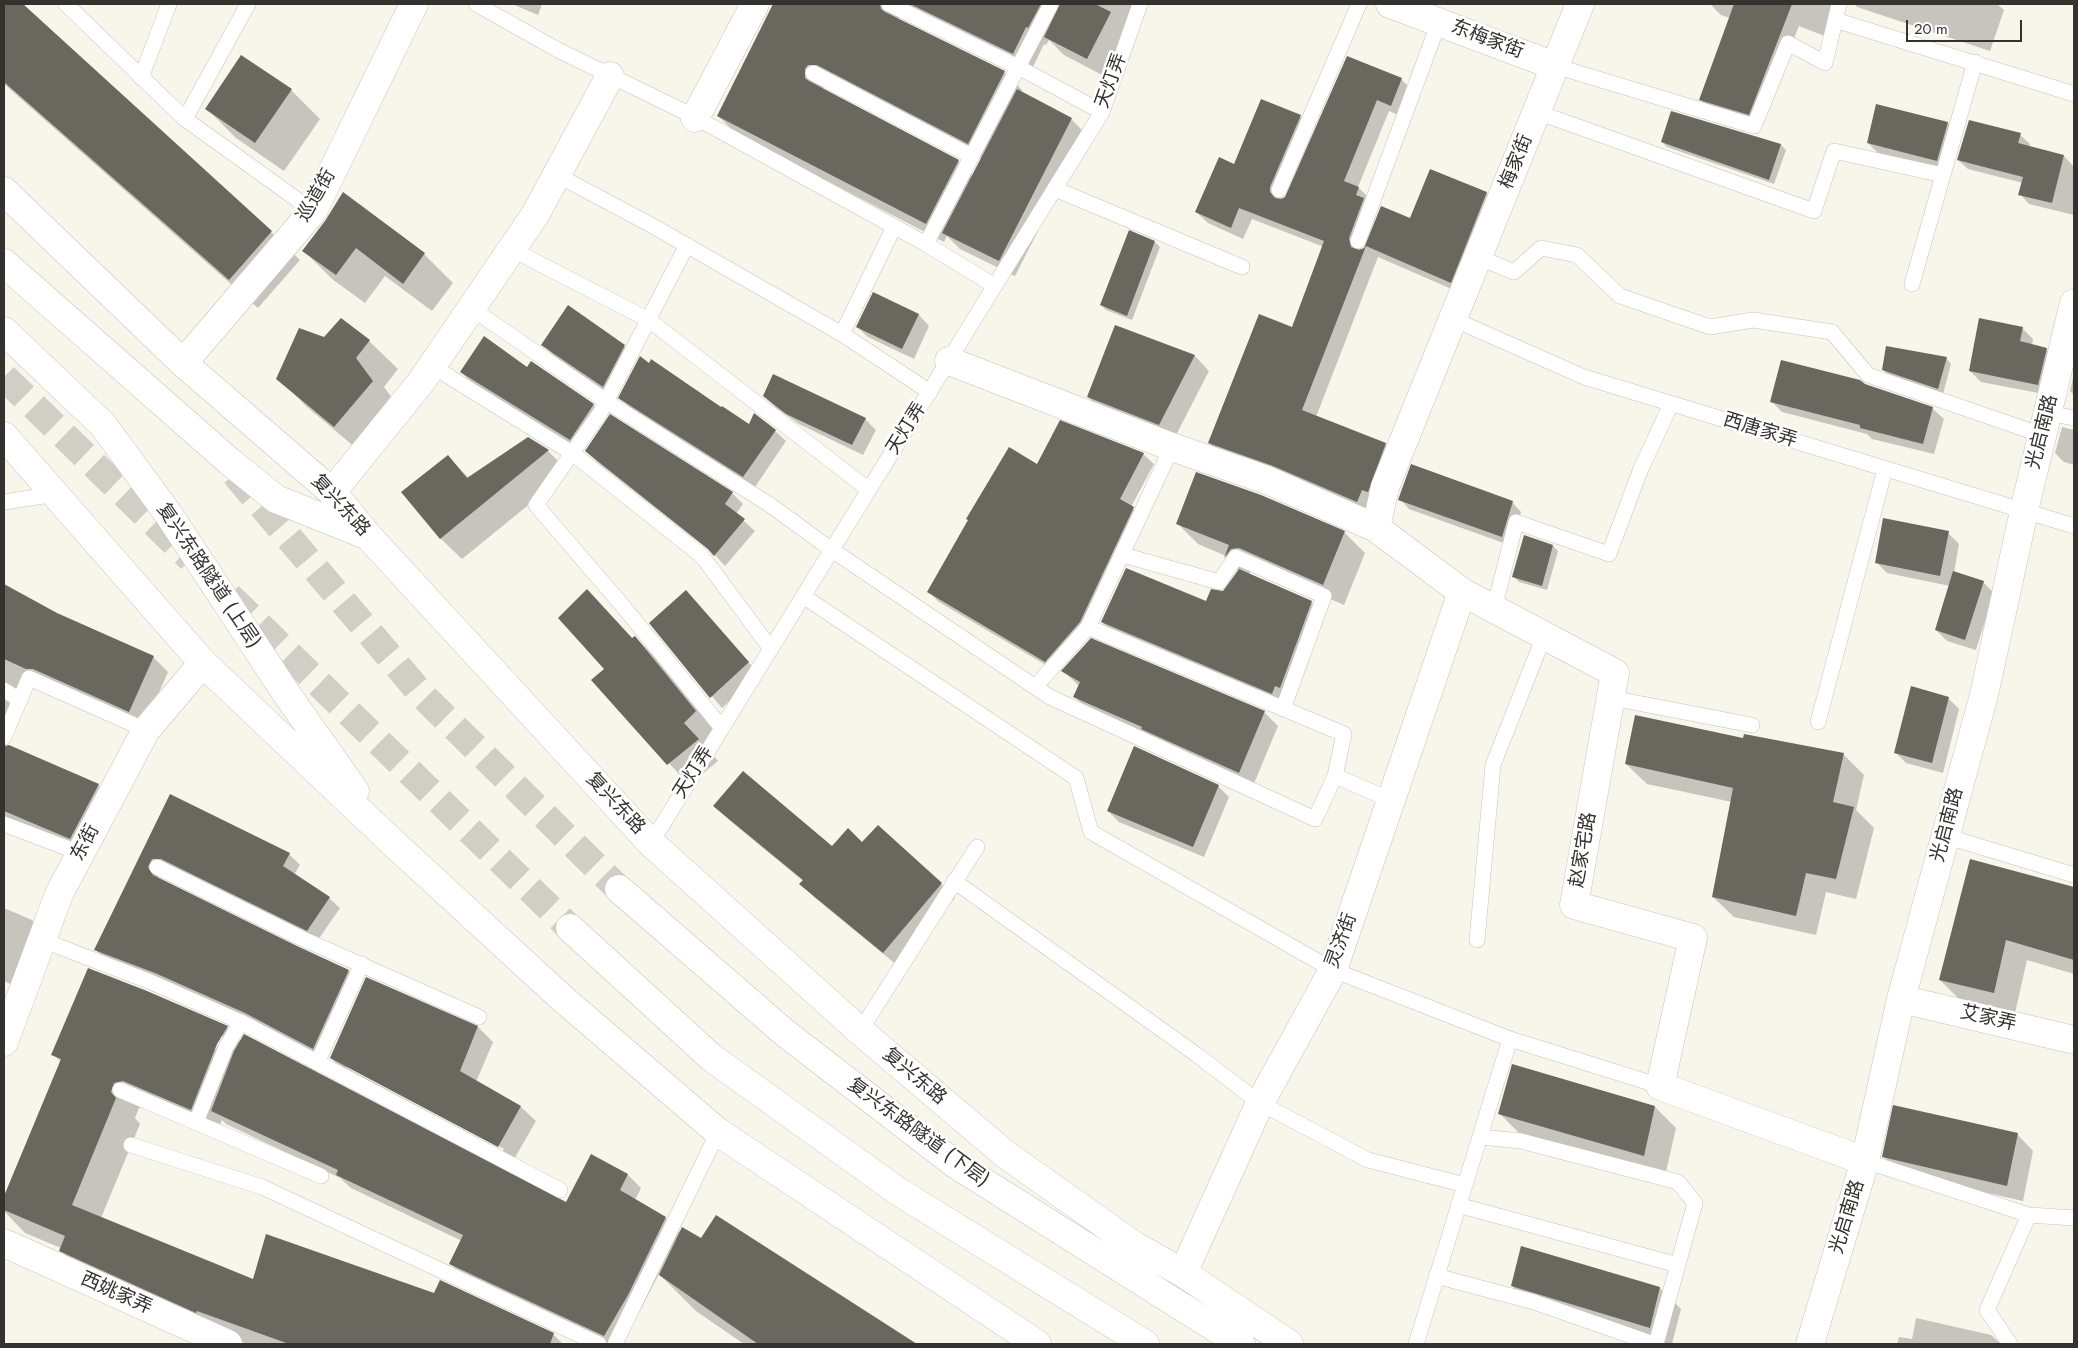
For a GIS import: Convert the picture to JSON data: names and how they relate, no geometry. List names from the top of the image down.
{
  "streets": {
    "street": [
      "东梅家街",
      "梅家街",
      "巡道街",
      "光启南路",
      "复兴东路",
      "复兴东路隧道 (上层)",
      "东街",
      "赵家宅路",
      "灵济街",
      "艾家弄",
      "复兴东路隧道 (下层)",
      "西姚家弄"
    ],
    "lane": ["天灯弄", "西唐家弄"]
  },
  "crossings": [
    ["东梅家街", "梅家街"],
    ["天灯弄", "复兴东路"],
    ["天灯弄", "赵家宅路"],
    ["梅家街", "西唐家弄"],
    ["梅家街", "赵家宅路"],
    ["巡道街", "复兴东路"],
    ["西唐家弄", "光启南路"],
    ["光启南路", "艾家弄"],
    ["复兴东路", "灵济街"],
    ["赵家宅路", "灵济街"]
  ],
  "scale_bar": "20 m"
}
